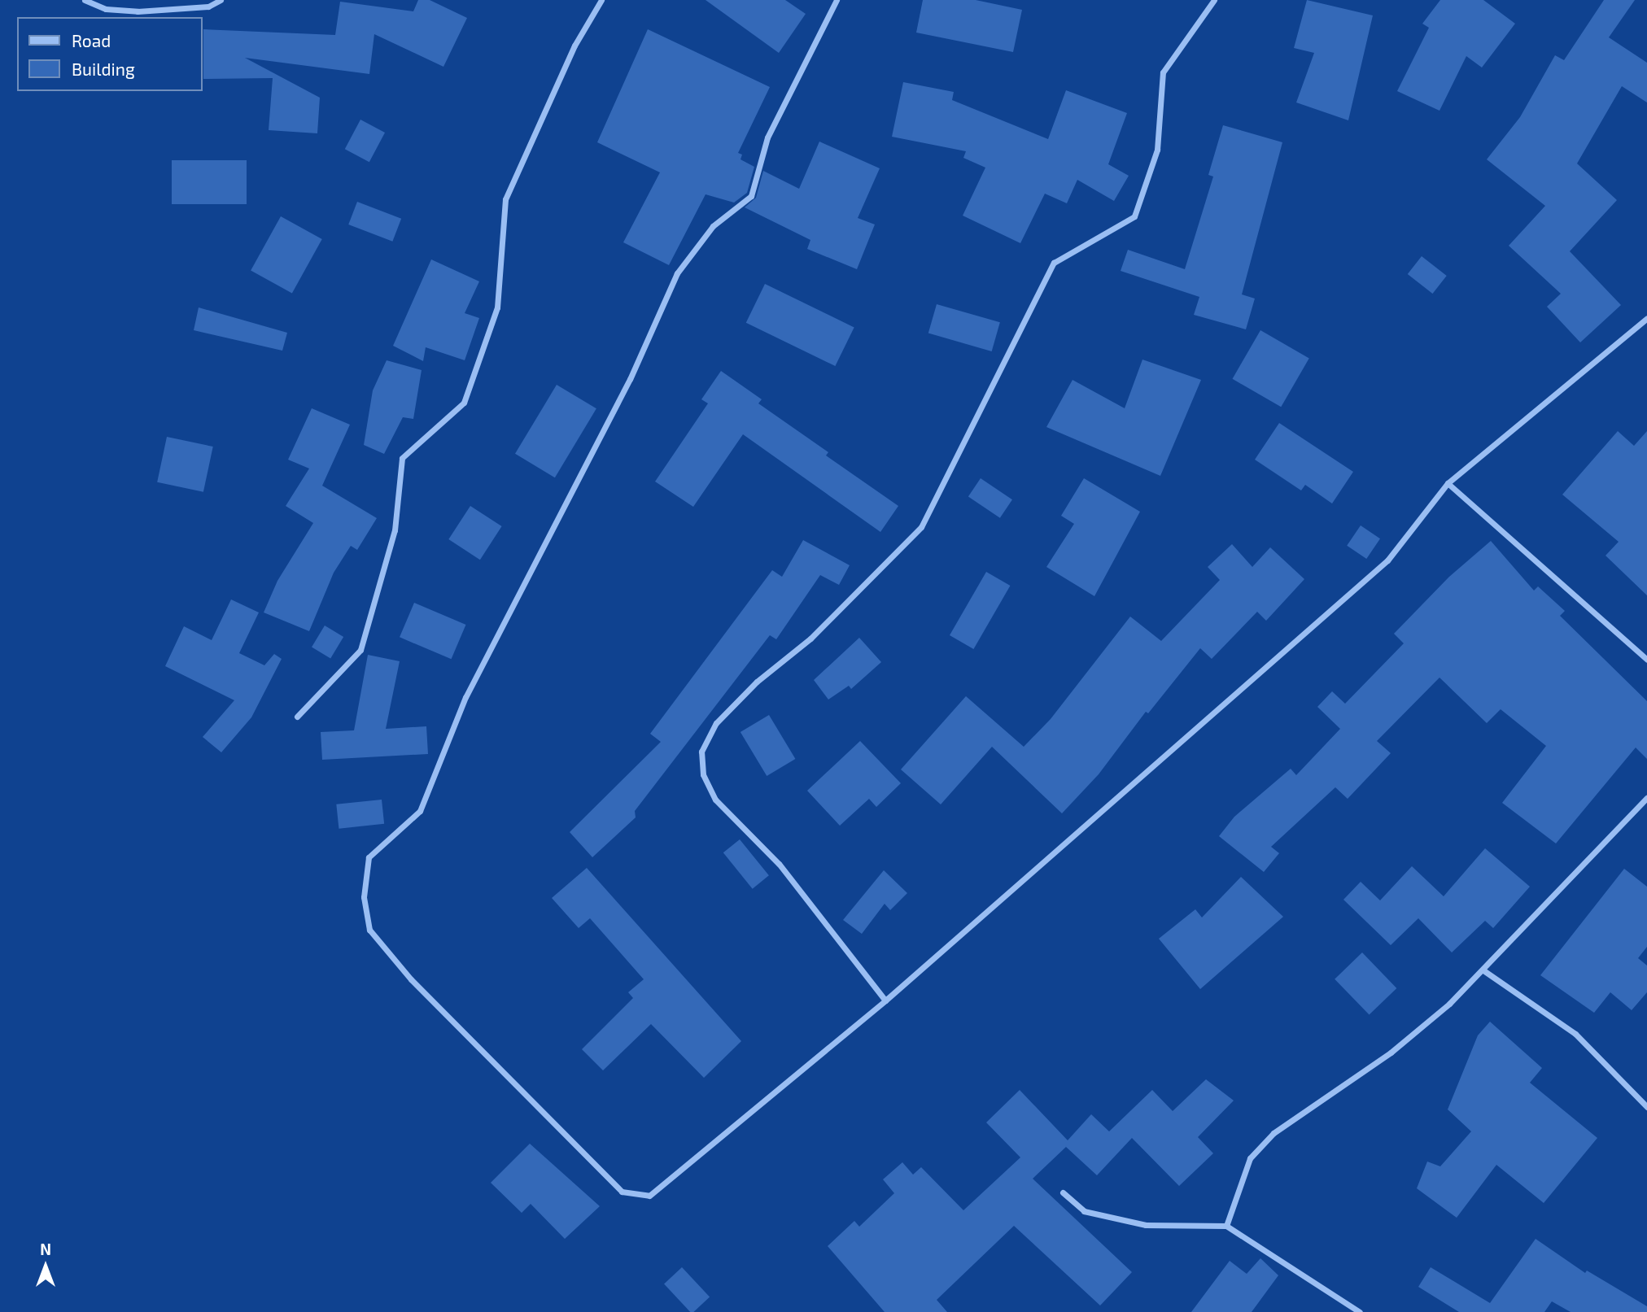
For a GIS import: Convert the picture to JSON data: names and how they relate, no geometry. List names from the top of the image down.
{
  "legend": ["Road", "Building"],
  "north": "top"
}
